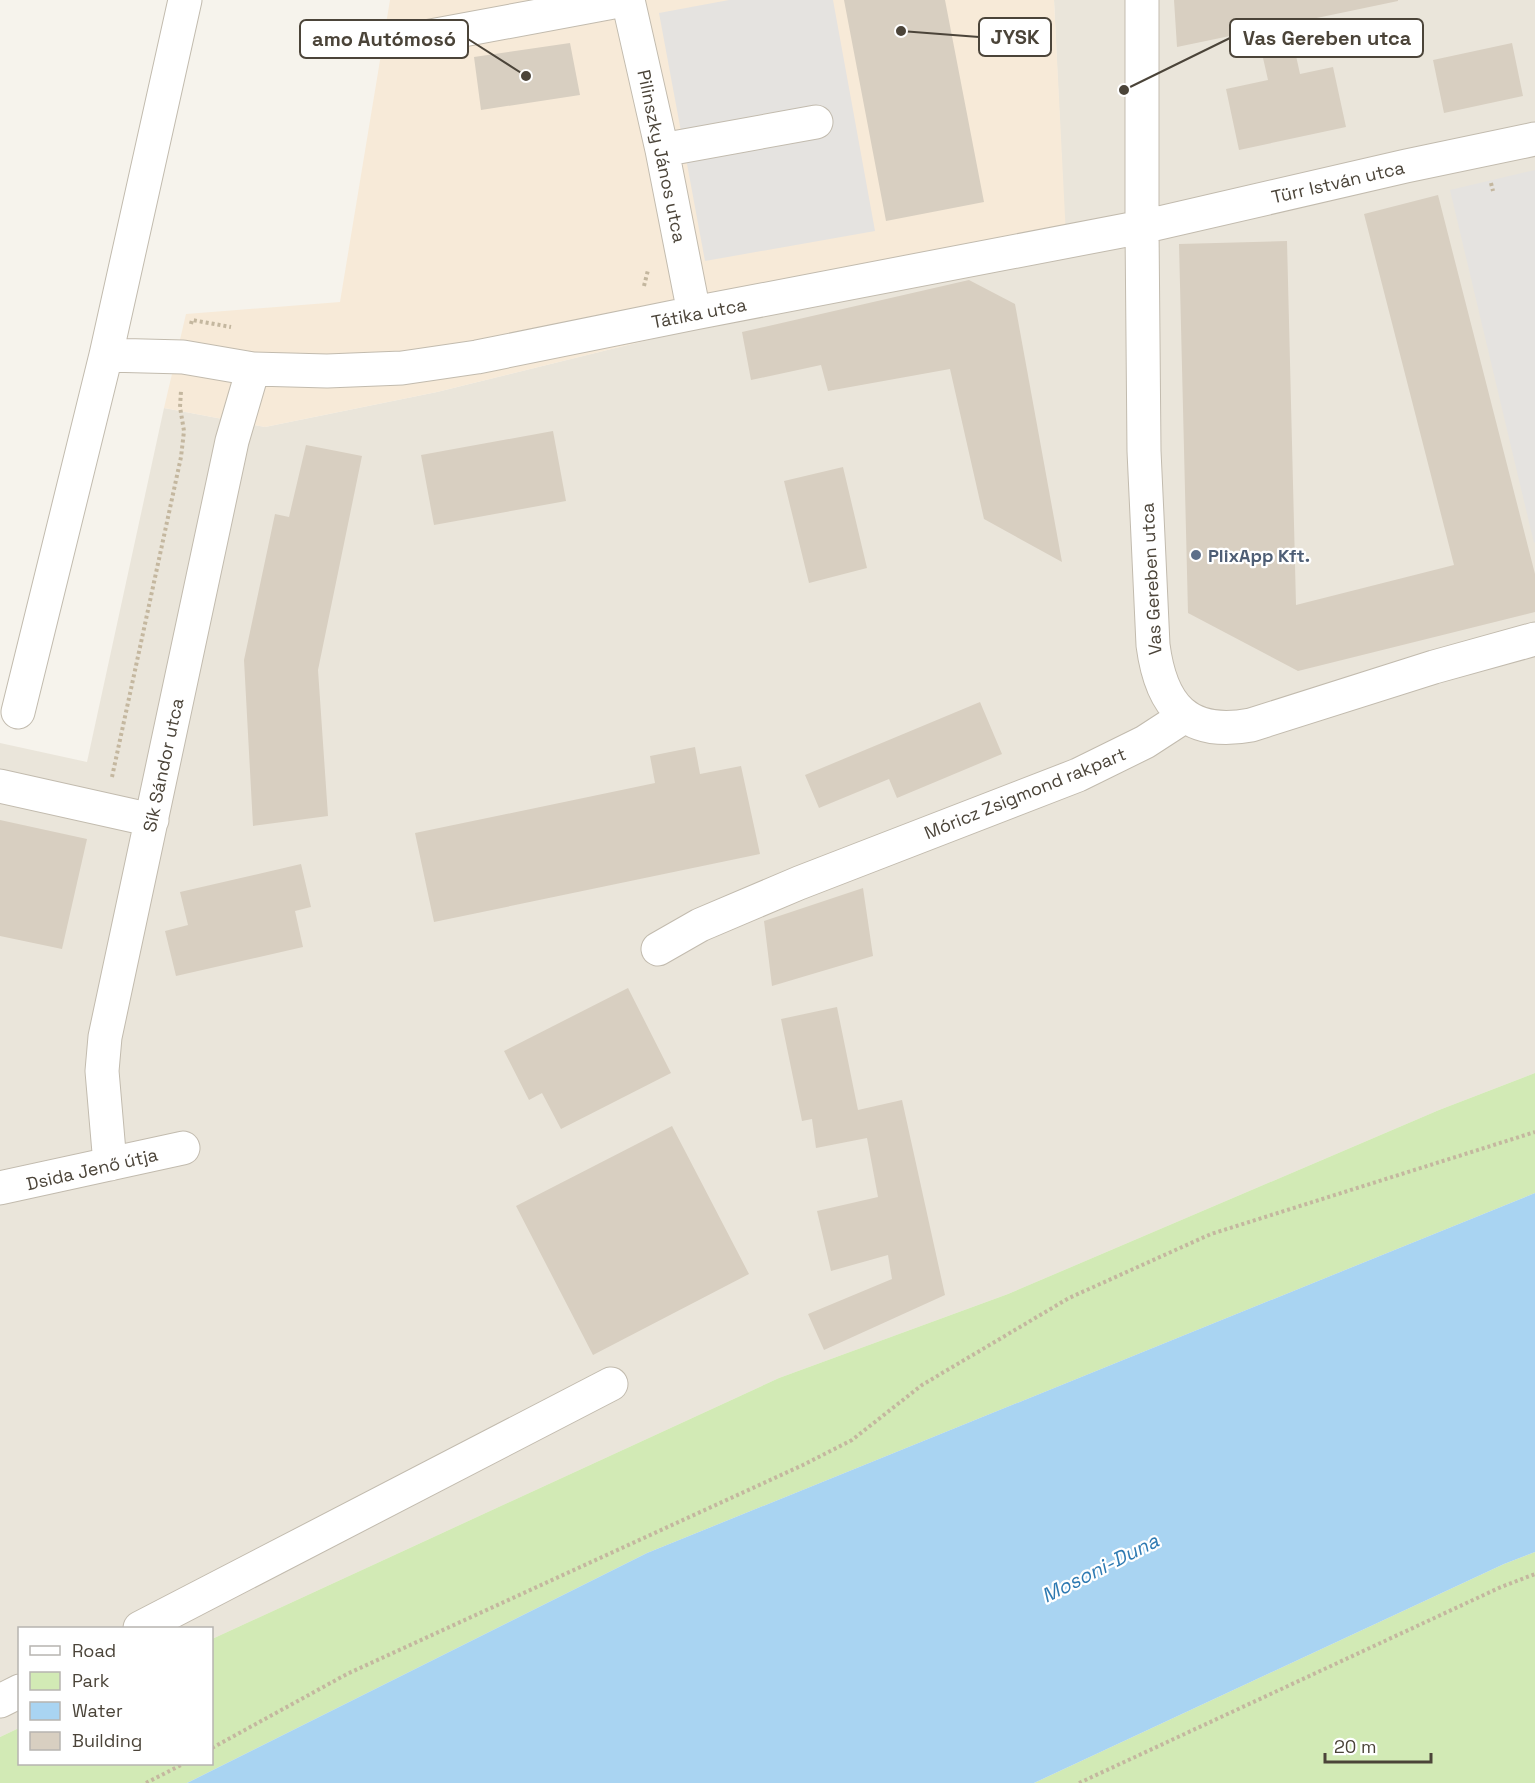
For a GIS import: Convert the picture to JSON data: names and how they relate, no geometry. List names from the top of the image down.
{
  "streets": {
    "street": [
      "Pilinszky János utca",
      "Türr István utca",
      "Tátika utca",
      "Vas Gereben utca",
      "Sík Sándor utca",
      "Móricz Zsigmond rakpart",
      "Dsida Jenő útja"
    ]
  },
  "crossings": [
    ["Pilinszky János utca", "Tátika utca"],
    ["Türr István utca", "Tátika utca"],
    ["Türr István utca", "Vas Gereben utca"],
    ["Tátika utca", "Vas Gereben utca"],
    ["Tátika utca", "Sík Sándor utca"],
    ["Vas Gereben utca", "Móricz Zsigmond rakpart"],
    ["Sík Sándor utca", "Dsida Jenő útja"]
  ],
  "water": ["Mosoni-Duna"],
  "places": [
    "JYSK",
    "amo Autómosó",
    "Vas Gereben utca",
    "PlixApp Kft."
  ],
  "legend": [
    "Road",
    "Park",
    "Water",
    "Building"
  ],
  "scale_bar": "20 m"
}
